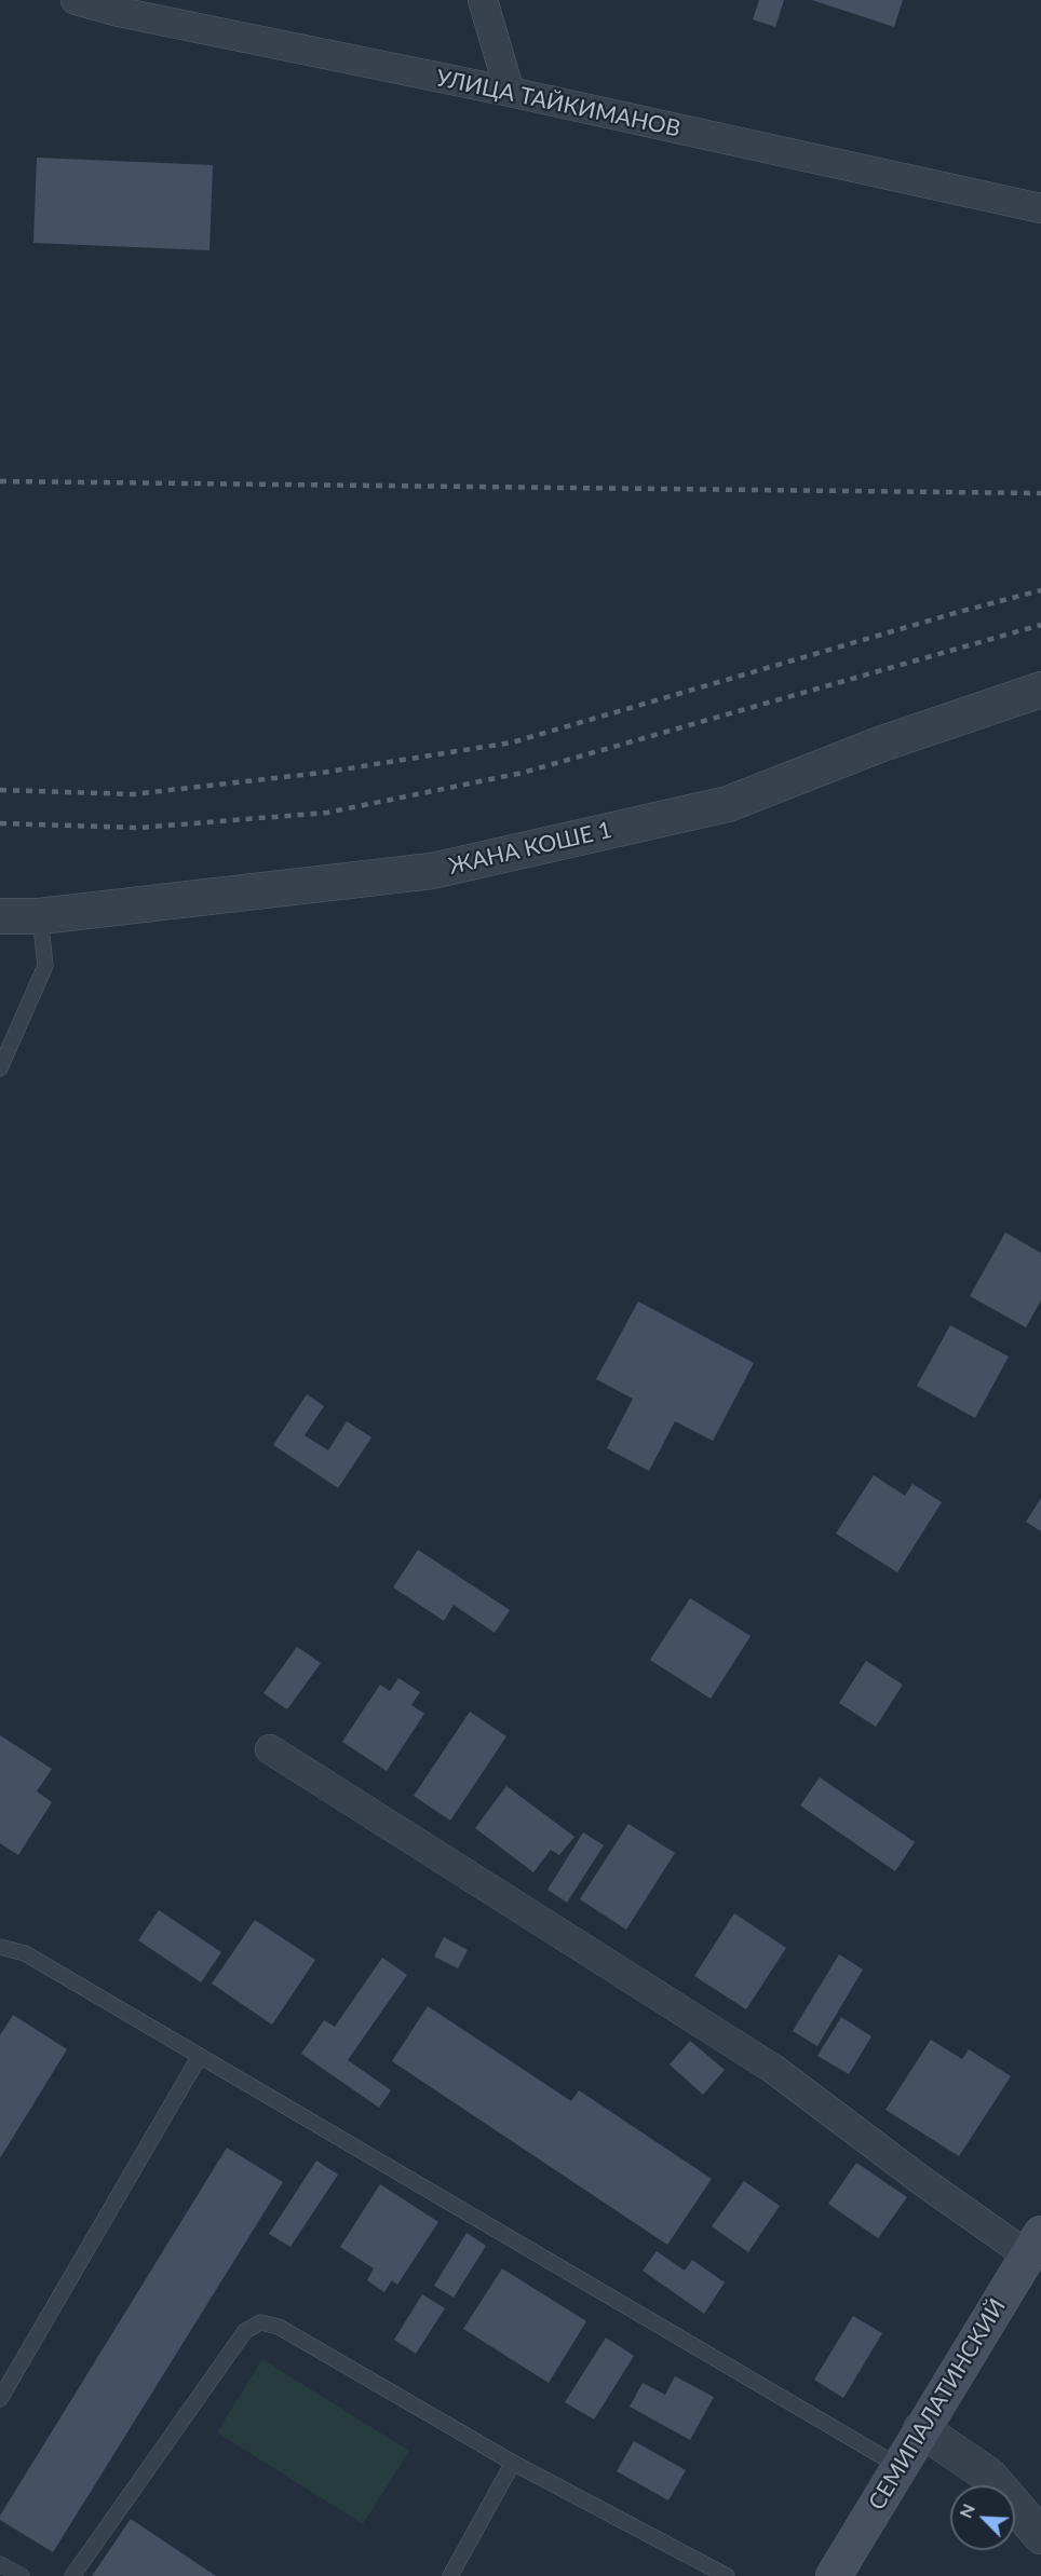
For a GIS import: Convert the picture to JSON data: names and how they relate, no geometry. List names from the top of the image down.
{
  "streets": {
    "main road": ["СЕМИПАЛАТИНСКИЙ"],
    "street": ["УЛИЦА ТАЙКИМАНОВ", "ЖАНА КОШЕ 1"]
  },
  "north": "top left"
}
